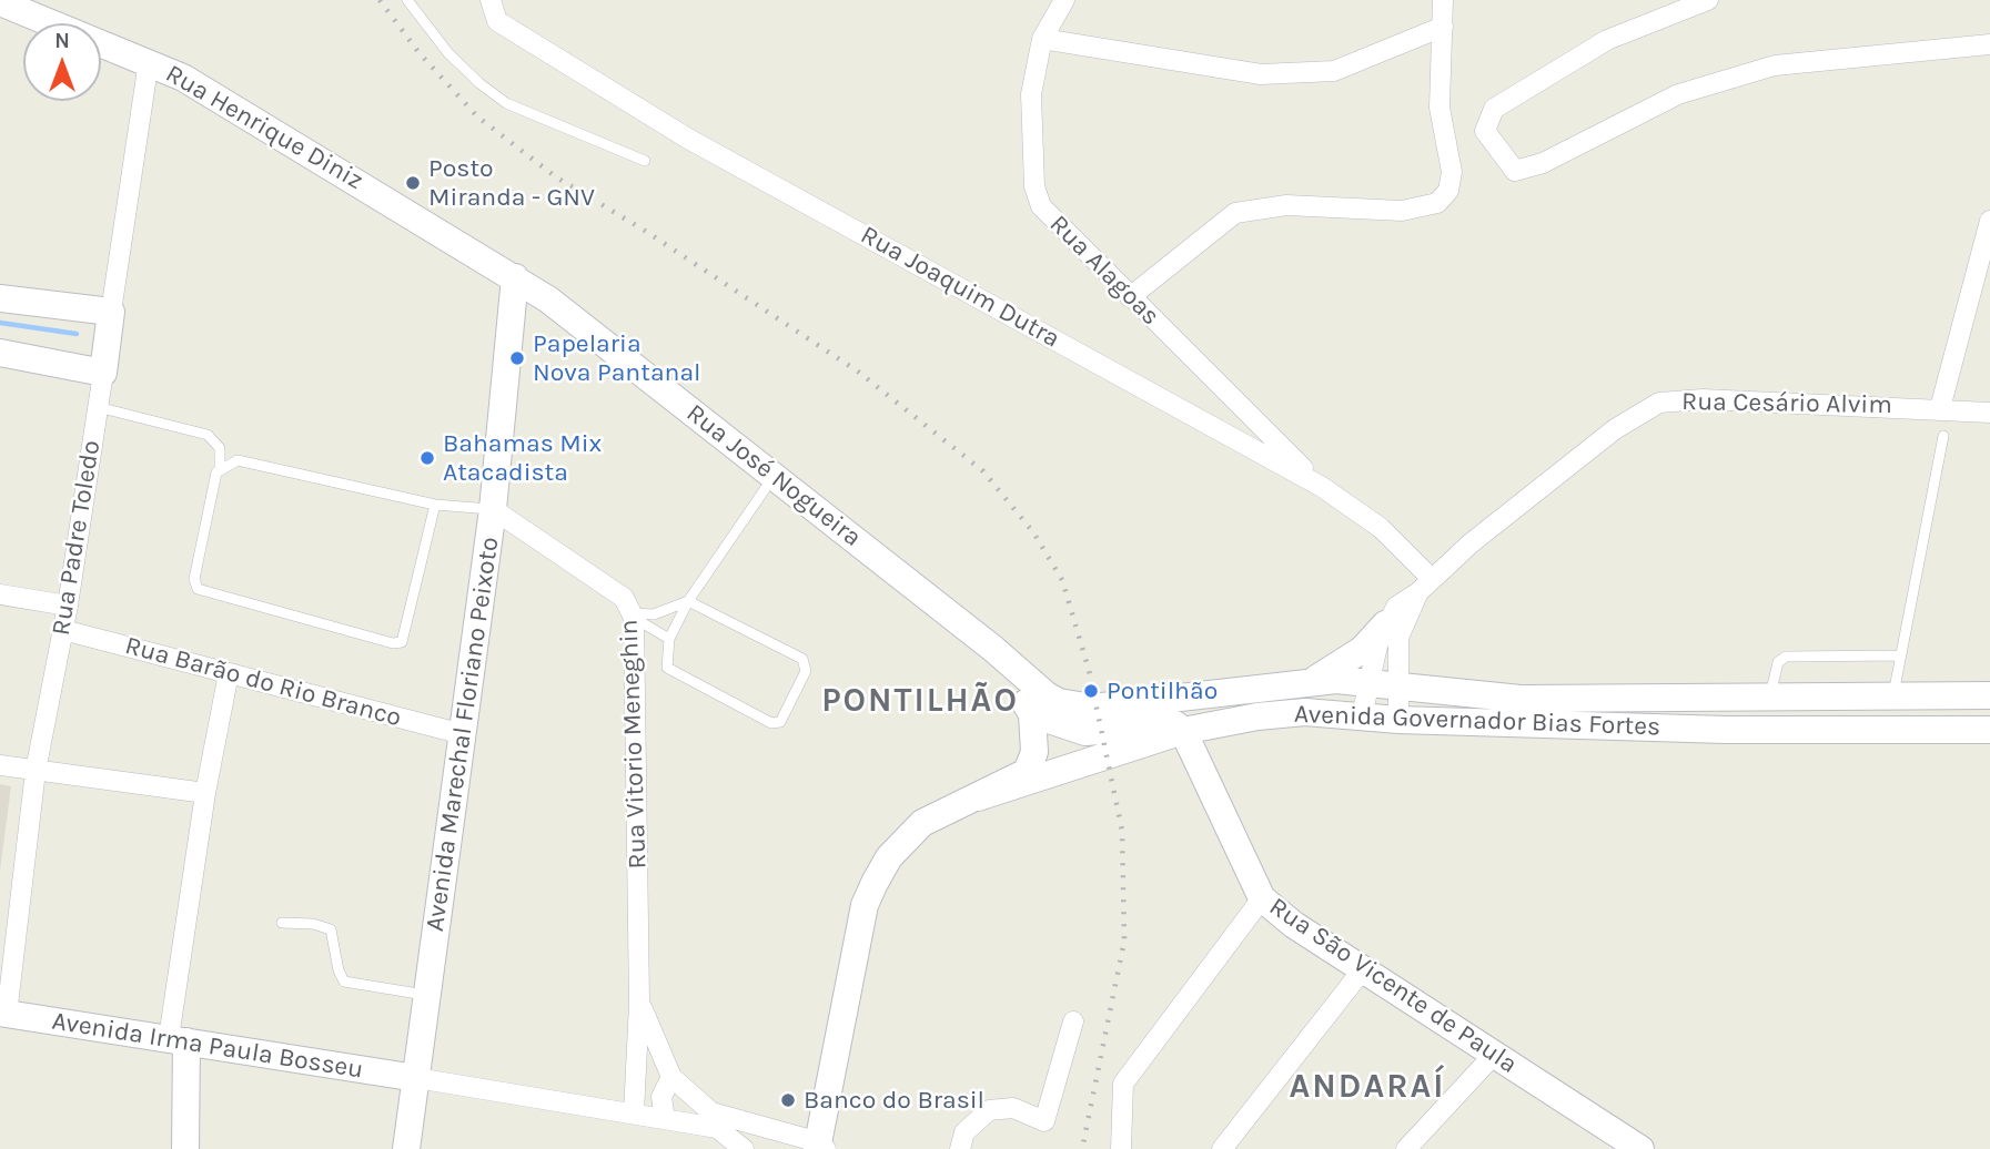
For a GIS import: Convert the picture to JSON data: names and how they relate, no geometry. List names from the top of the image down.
{
  "streets": {
    "main road": [
      "Rua Henrique Diniz",
      "Rua José Nogueira",
      "Avenida Governador Bias Fortes",
      "Avenida Marechal Floriano Peixoto",
      "Rua São Vicente de Paula",
      "Avenida Irma Paula Bosseu"
    ],
    "street": [
      "Rua Alagoas",
      "Rua Joaquim Dutra",
      "Rua Cesário Alvim",
      "Rua Padre Toledo",
      "Rua Barão do Rio Branco",
      "Rua Vitorio Meneghin"
    ]
  },
  "crossings": [
    ["Rua Henrique Diniz", "Rua José Nogueira"],
    ["Rua Henrique Diniz", "Rua Padre Toledo"],
    ["Rua Henrique Diniz", "Avenida Marechal Floriano Peixoto"],
    ["Rua Alagoas", "Rua Joaquim Dutra"],
    ["Rua Joaquim Dutra", "Rua Cesário Alvim"],
    ["Rua José Nogueira", "Avenida Governador Bias Fortes"],
    ["Rua José Nogueira", "Avenida Marechal Floriano Peixoto"],
    ["Rua Padre Toledo", "Rua Barão do Rio Branco"],
    ["Rua Padre Toledo", "Avenida Irma Paula Bosseu"],
    ["Rua Barão do Rio Branco", "Avenida Marechal Floriano Peixoto"],
    ["Avenida Governador Bias Fortes", "Rua São Vicente de Paula"],
    ["Avenida Marechal Floriano Peixoto", "Rua Vitorio Meneghin"],
    ["Avenida Marechal Floriano Peixoto", "Avenida Irma Paula Bosseu"]
  ],
  "districts": ["PONTILHÃO", "ANDARAÍ"],
  "places": [
    "Posto Miranda - GNV",
    "Papelaria Nova Pantanal",
    "Bahamas Mix Atacadista",
    "Pontilhão",
    "Banco do Brasil"
  ],
  "north": "top"
}
